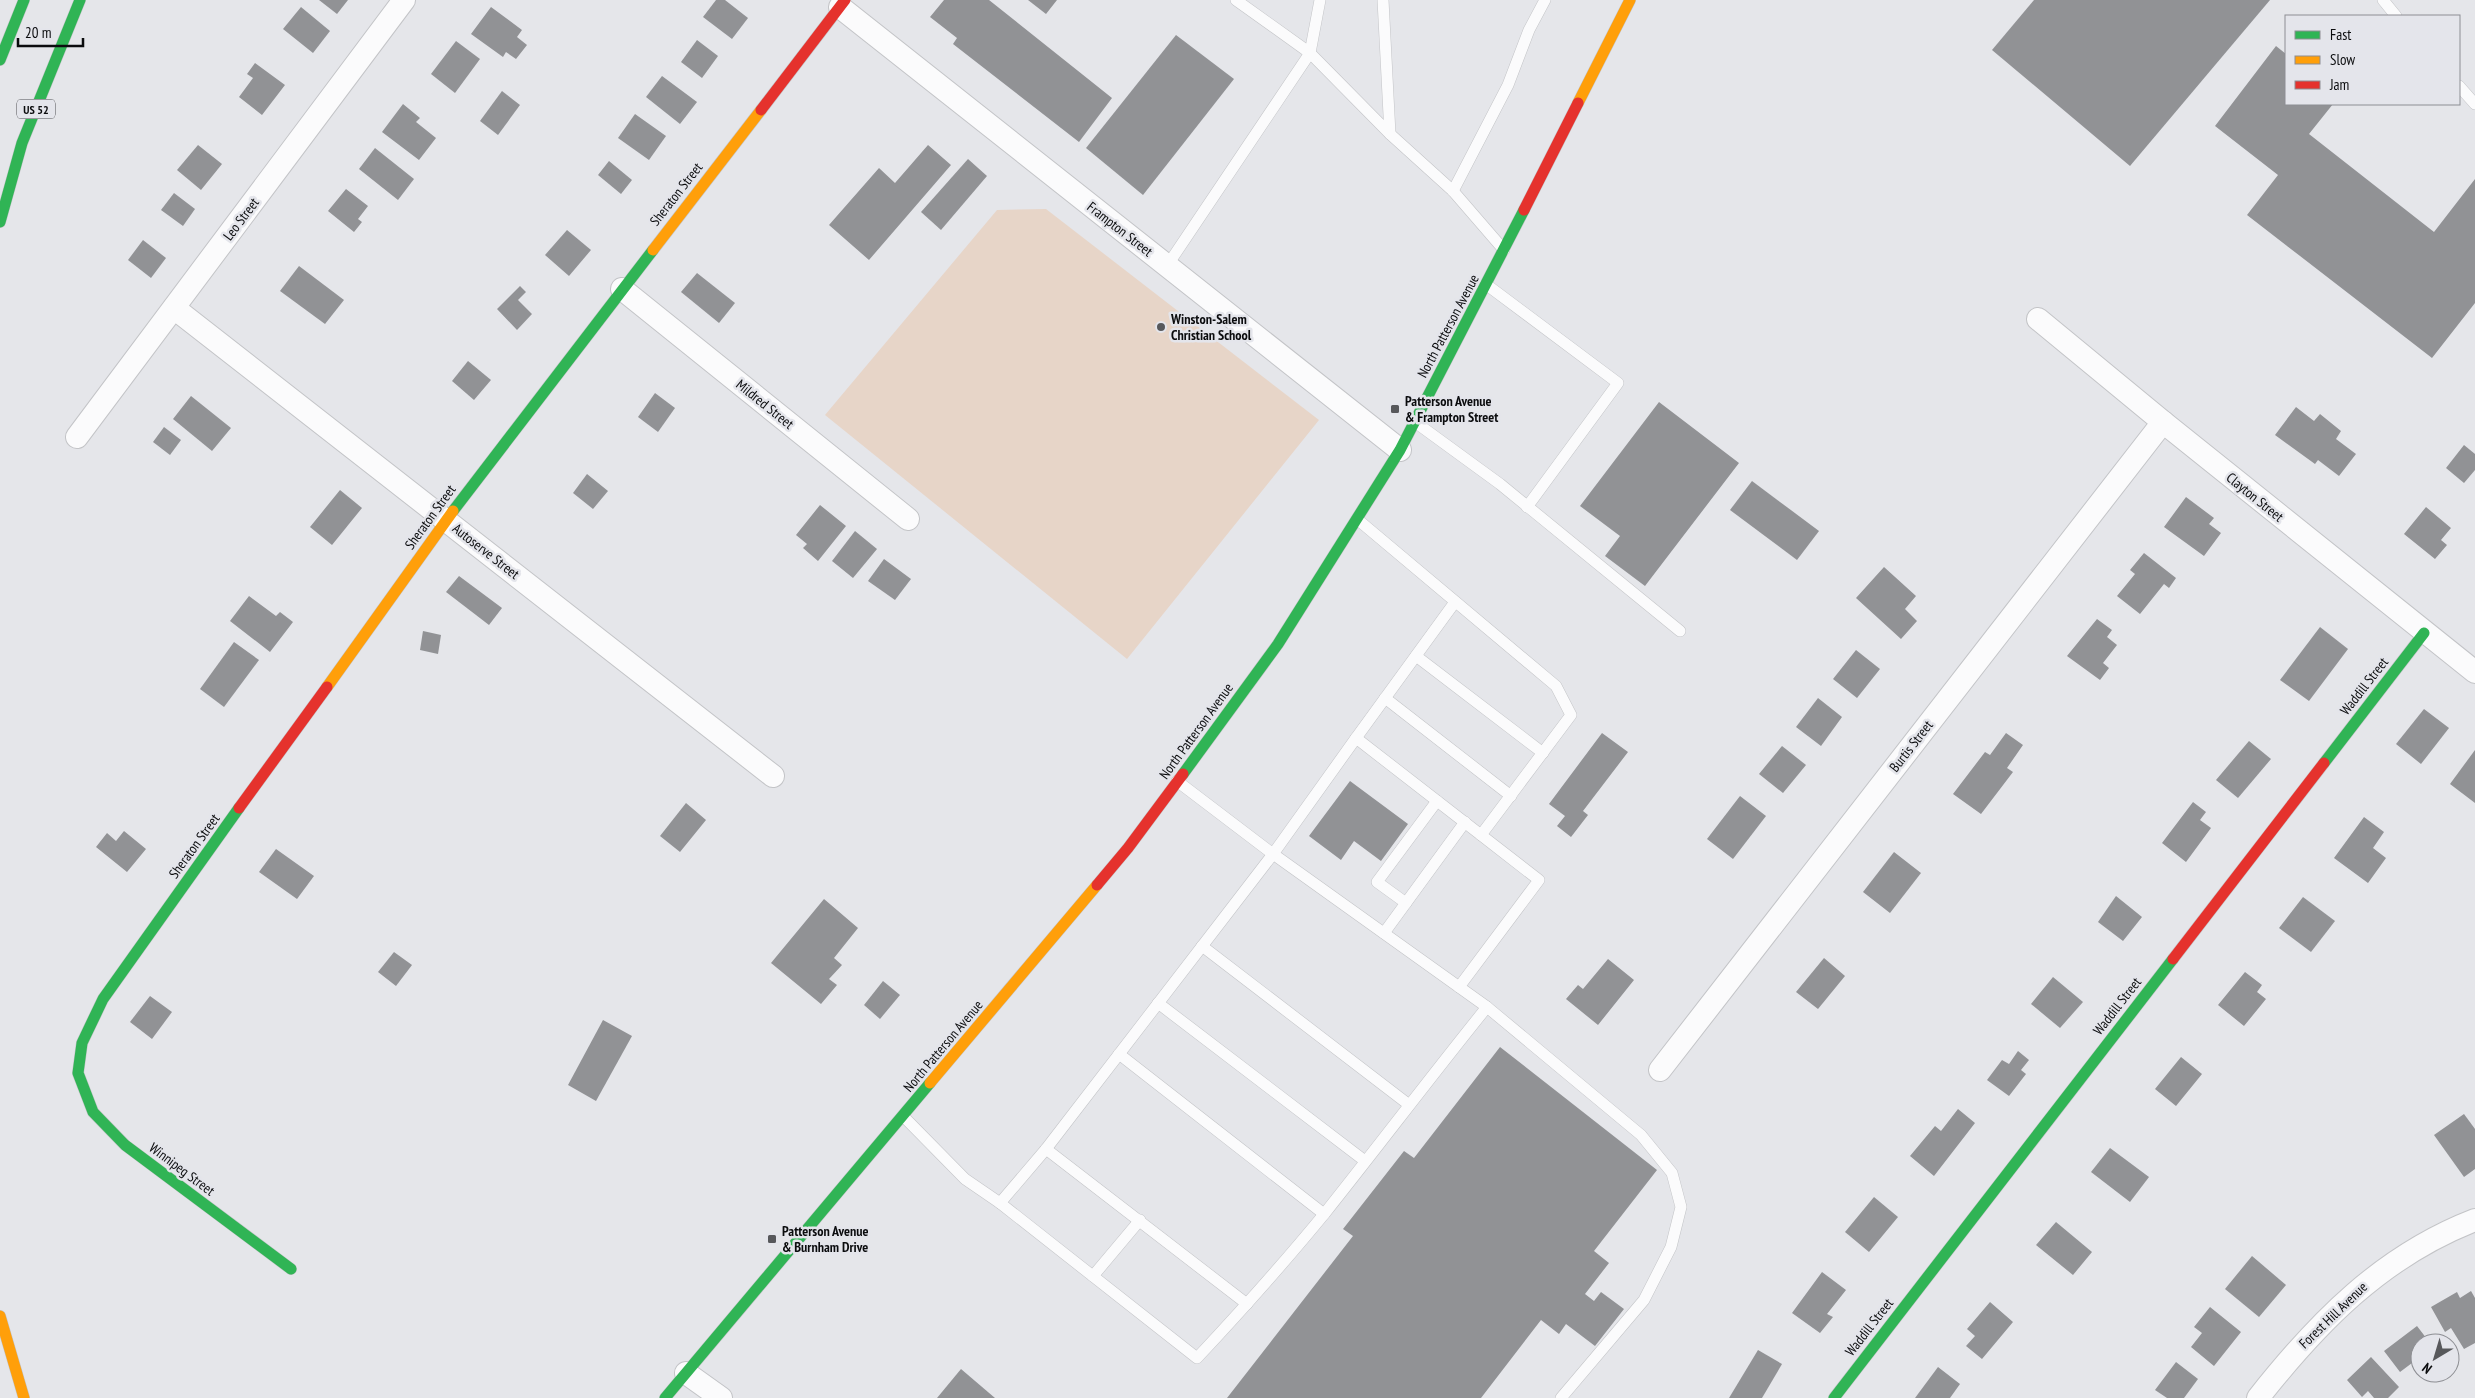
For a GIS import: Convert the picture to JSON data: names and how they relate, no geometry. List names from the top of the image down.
{
  "streets": {
    "main road": [
      "US 52",
      "Sheraton Street",
      "North Patterson Avenue",
      "Waddill Street",
      "Winnipeg Street"
    ],
    "street": [
      "Leo Street",
      "Frampton Street",
      "Mildred Street",
      "Clayton Street",
      "Autoserve Street",
      "Burtis Street",
      "Forest Hill Avenue"
    ]
  },
  "crossings": [
    ["Sheraton Street", "Frampton Street"],
    ["Sheraton Street", "Mildred Street"],
    ["Sheraton Street", "Autoserve Street"],
    ["Sheraton Street", "Winnipeg Street"],
    ["Leo Street", "Autoserve Street"],
    ["Frampton Street", "North Patterson Avenue"],
    ["Clayton Street", "Waddill Street"],
    ["Clayton Street", "Burtis Street"]
  ],
  "places": {
    "other": ["Winston-Salem Christian School"],
    "transit": ["Patterson Avenue & Frampton Street", "Patterson Avenue & Burnham Drive"]
  },
  "legend": ["Fast", "Slow", "Jam"],
  "scale_bar": "20 m",
  "north": "bottom left"
}
